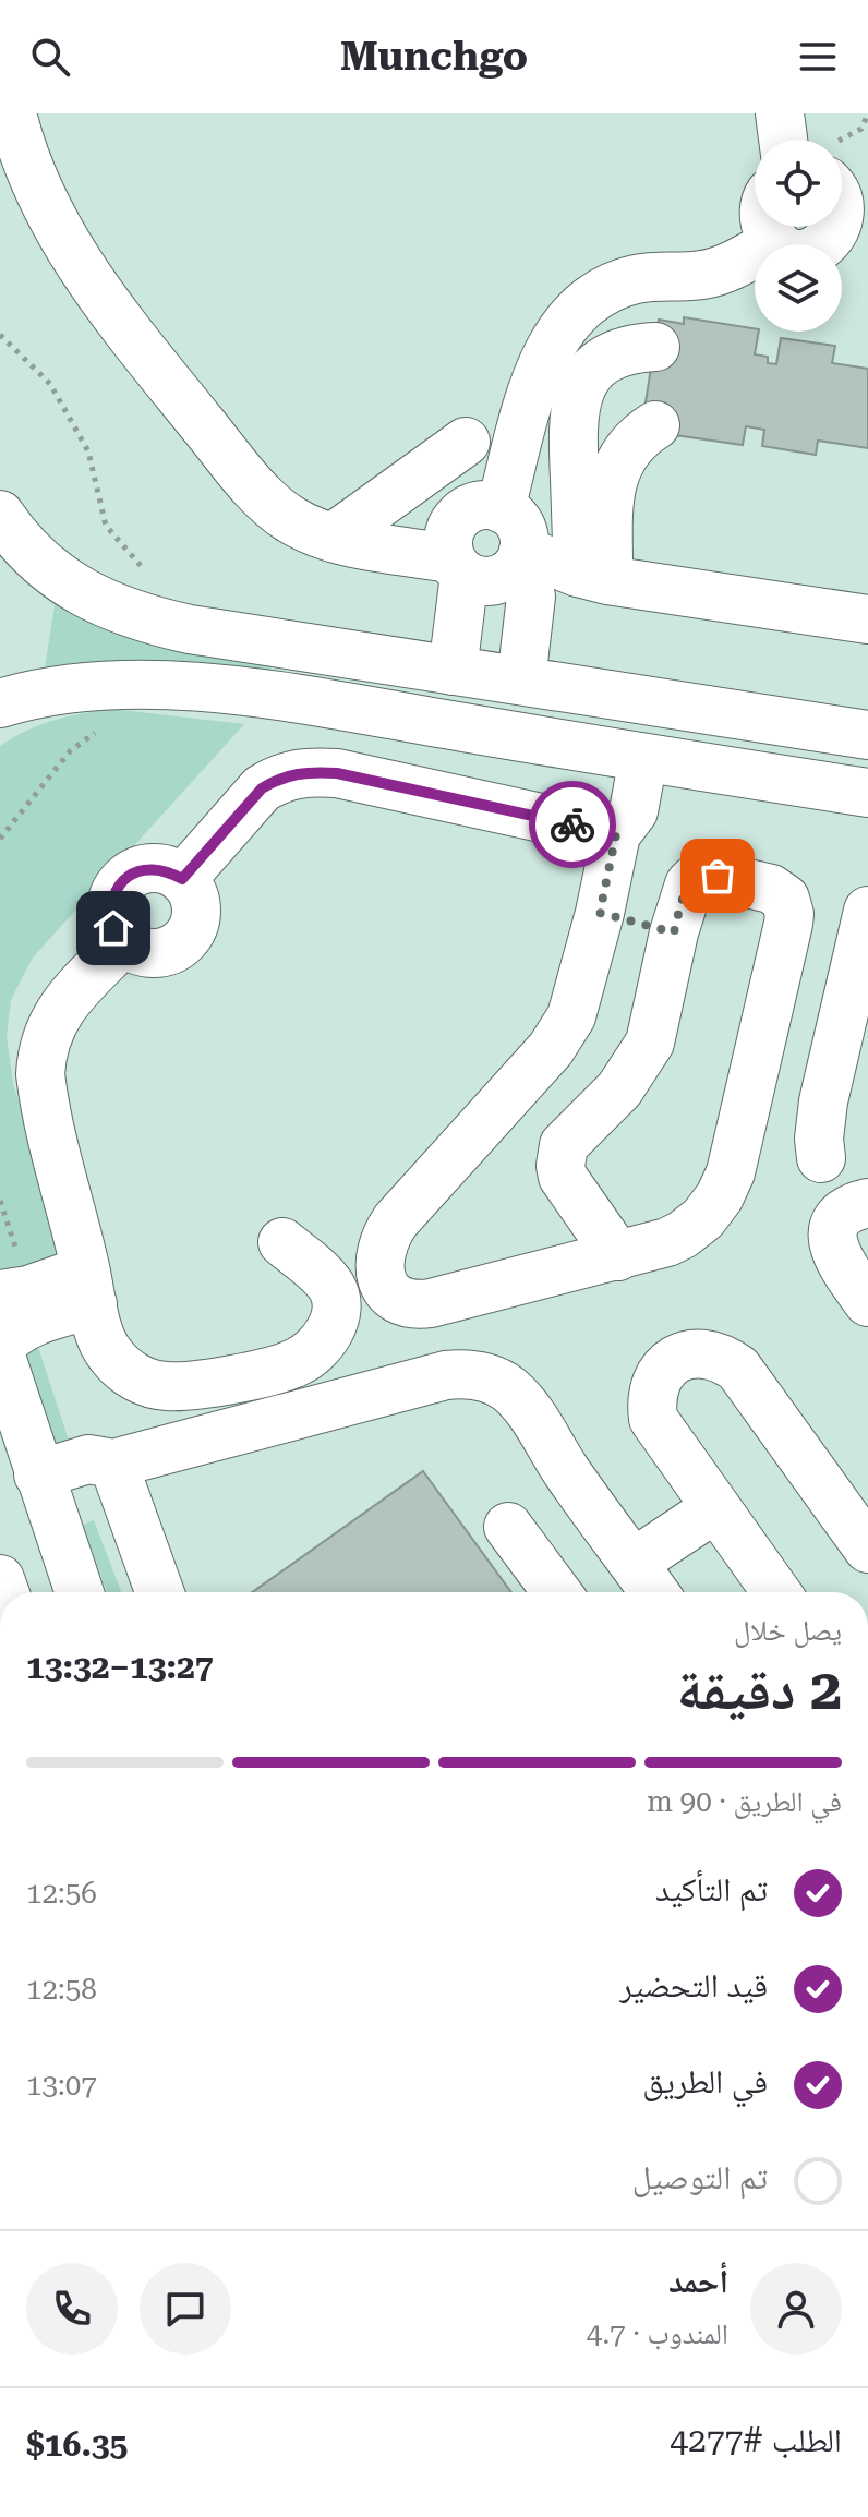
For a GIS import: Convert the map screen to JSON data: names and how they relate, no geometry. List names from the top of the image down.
{
  "page": {
    "header": "Munchgo",
    "heading": ["2 دقيقة", "يصل خلال", "13:27–13:32"],
    "panel": [
      "أحمد",
      "المندوب · 4.7",
      "الطلب #4277",
      "$16.35"
    ],
    "bar": "في الطريق · 90 m",
    "list": [
      ["تم التأكيد", "12:56"],
      ["قيد التحضير", "12:58"],
      ["في الطريق", "13:07"],
      "تم التوصيل"
    ]
  }
}
